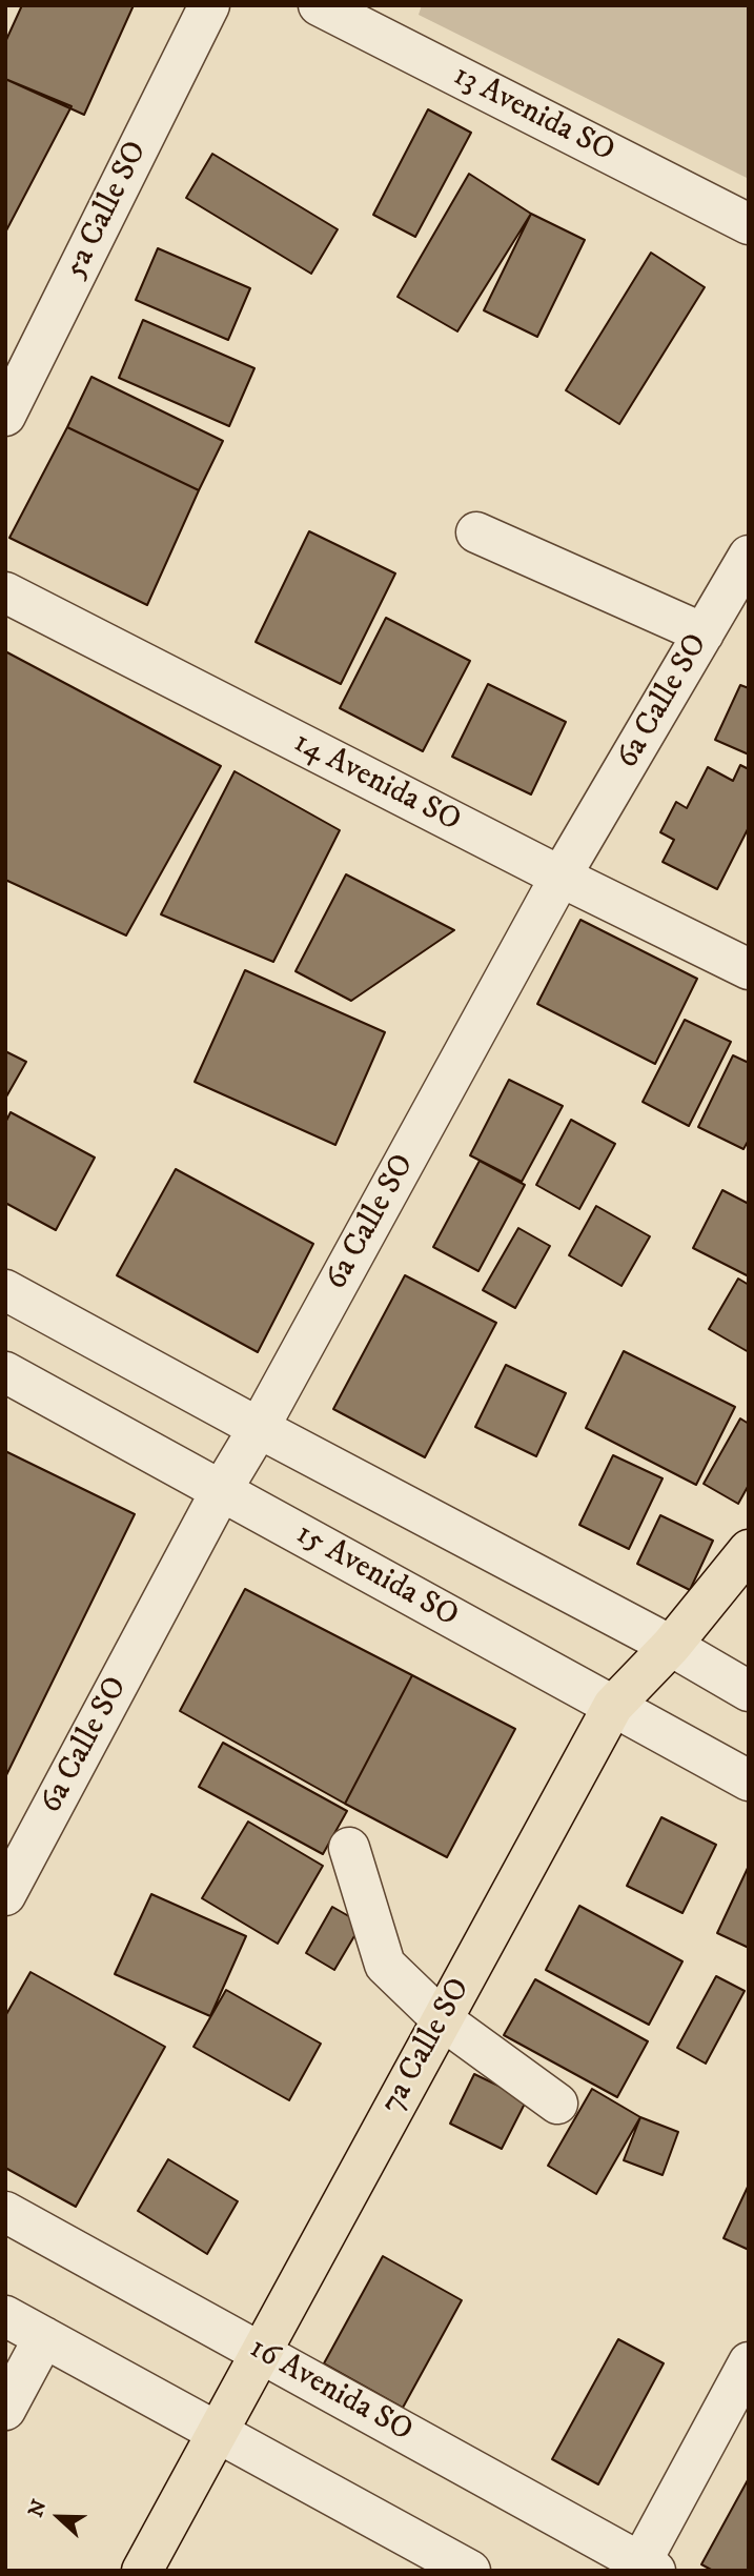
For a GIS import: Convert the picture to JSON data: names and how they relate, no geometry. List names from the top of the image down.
{
  "streets": {
    "main road": ["7a Calle SO"],
    "street": [
      "13 Avenida SO",
      "5a Calle SO",
      "6a Calle SO",
      "14 Avenida SO",
      "15 Avenida SO",
      "16 Avenida SO"
    ]
  },
  "crossings": [
    ["6a Calle SO", "14 Avenida SO"],
    ["6a Calle SO", "15 Avenida SO"],
    ["15 Avenida SO", "7a Calle SO"],
    ["7a Calle SO", "16 Avenida SO"]
  ],
  "north": "left"
}
